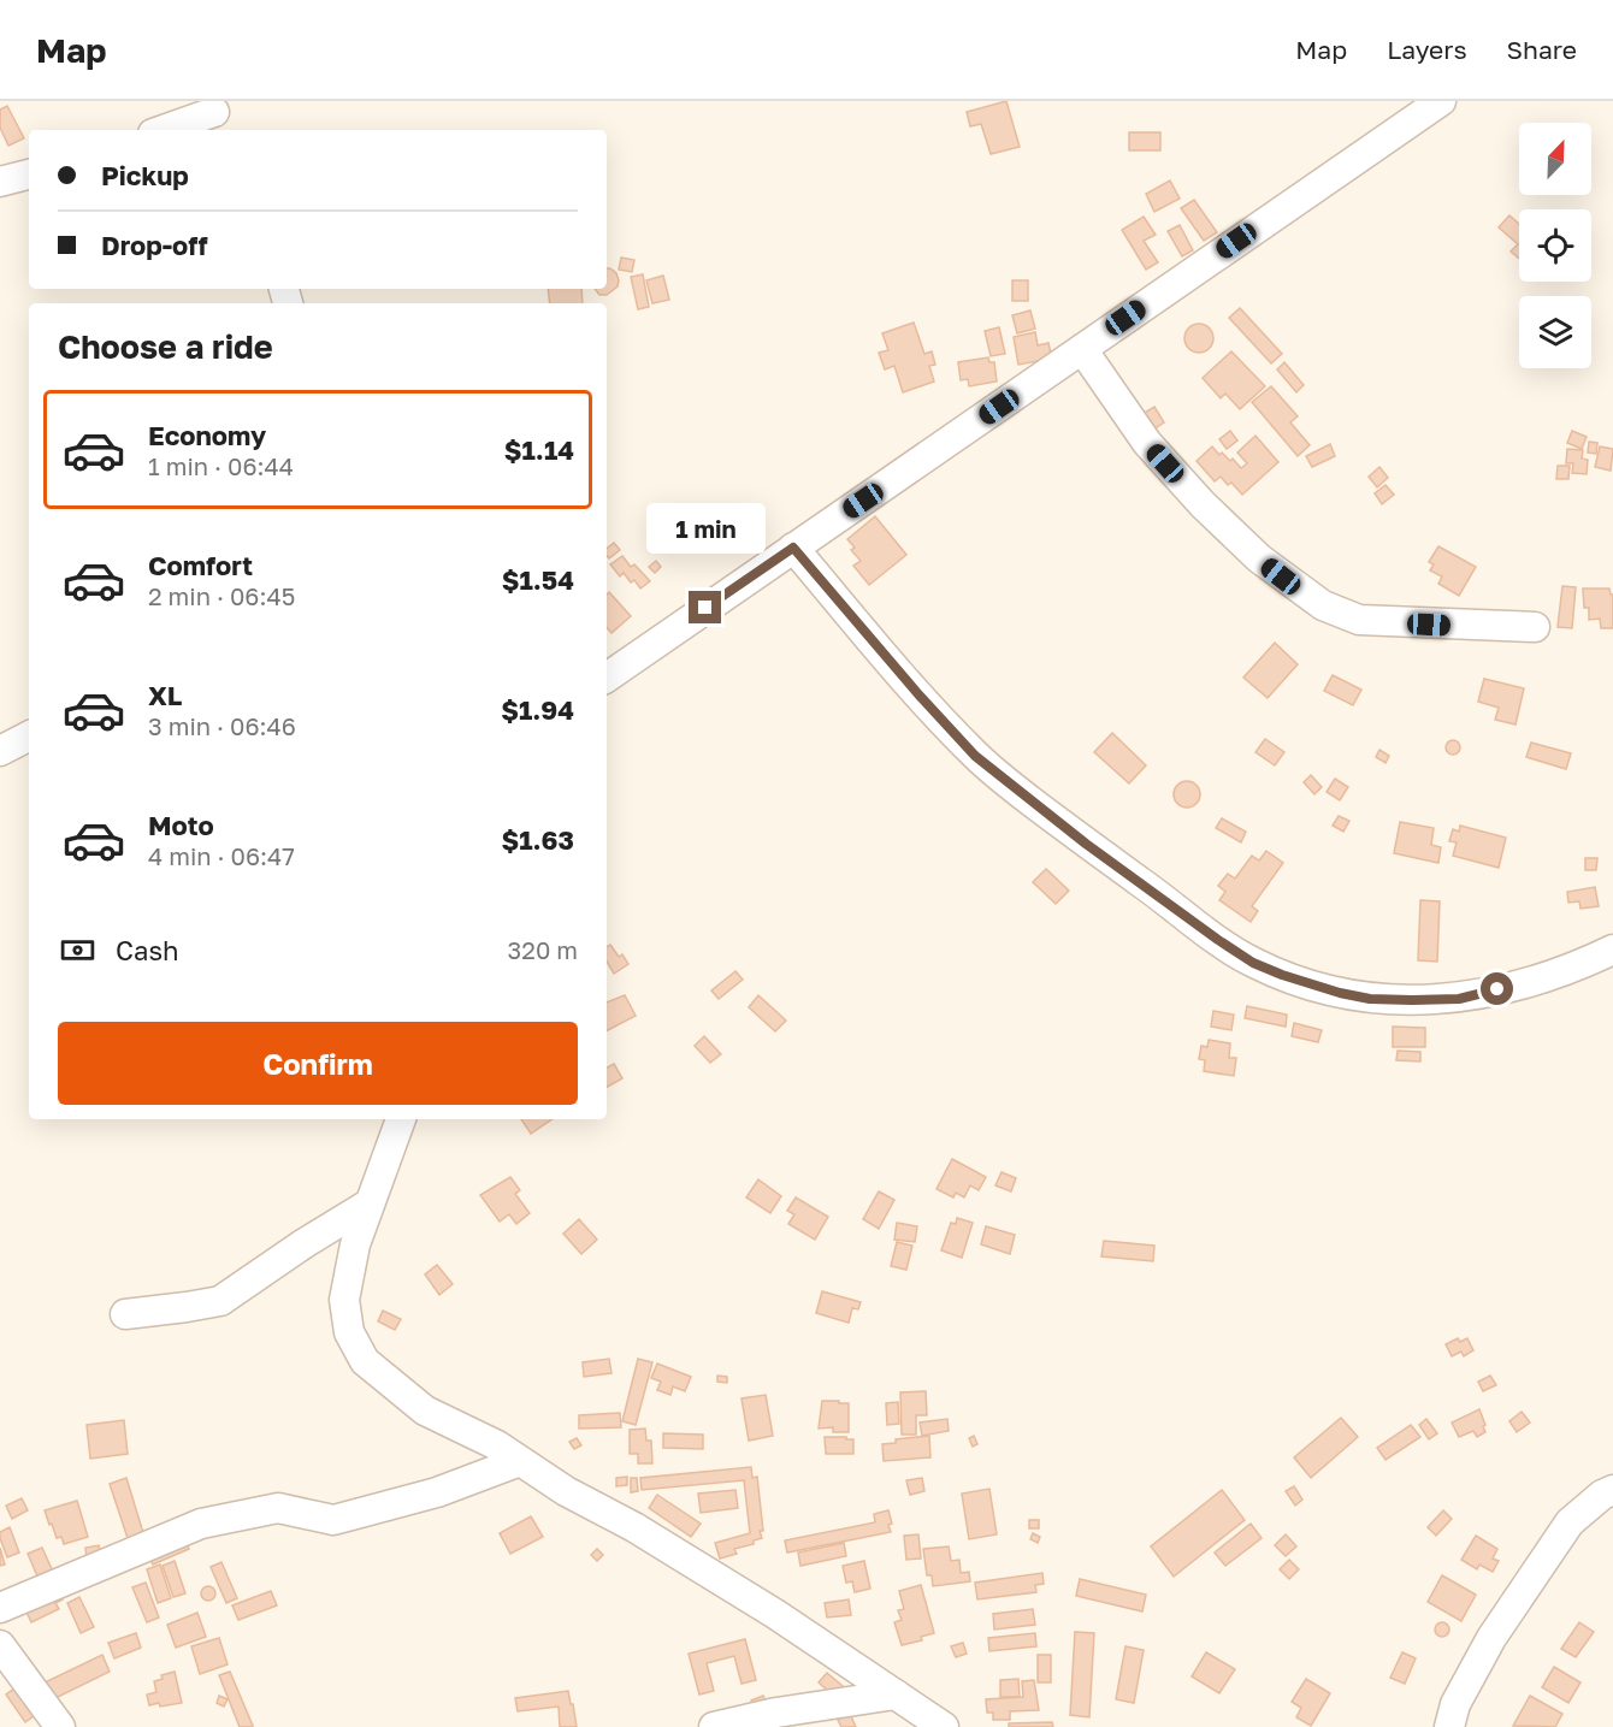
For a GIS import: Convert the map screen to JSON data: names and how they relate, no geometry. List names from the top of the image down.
{
  "north": "top right",
  "page": {
    "header": "Map",
    "nav": ["Map", "Layers", "Share"],
    "banner": ["Pickup", "Drop-off"],
    "heading": "Choose a ride",
    "list": [
      {
        "name": "Economy",
        "note": "1 min · 06:44",
        "value": "$1.14"
      },
      {
        "name": "Comfort",
        "note": "2 min · 06:45",
        "value": "$1.54"
      },
      {
        "name": "XL",
        "note": "3 min · 06:46",
        "value": "$1.94"
      },
      {
        "name": "Moto",
        "note": "4 min · 06:47",
        "value": "$1.63"
      }
    ],
    "bubble": "1 min",
    "pay": ["Cash", "320 m"],
    "buttons": "Confirm"
  }
}
